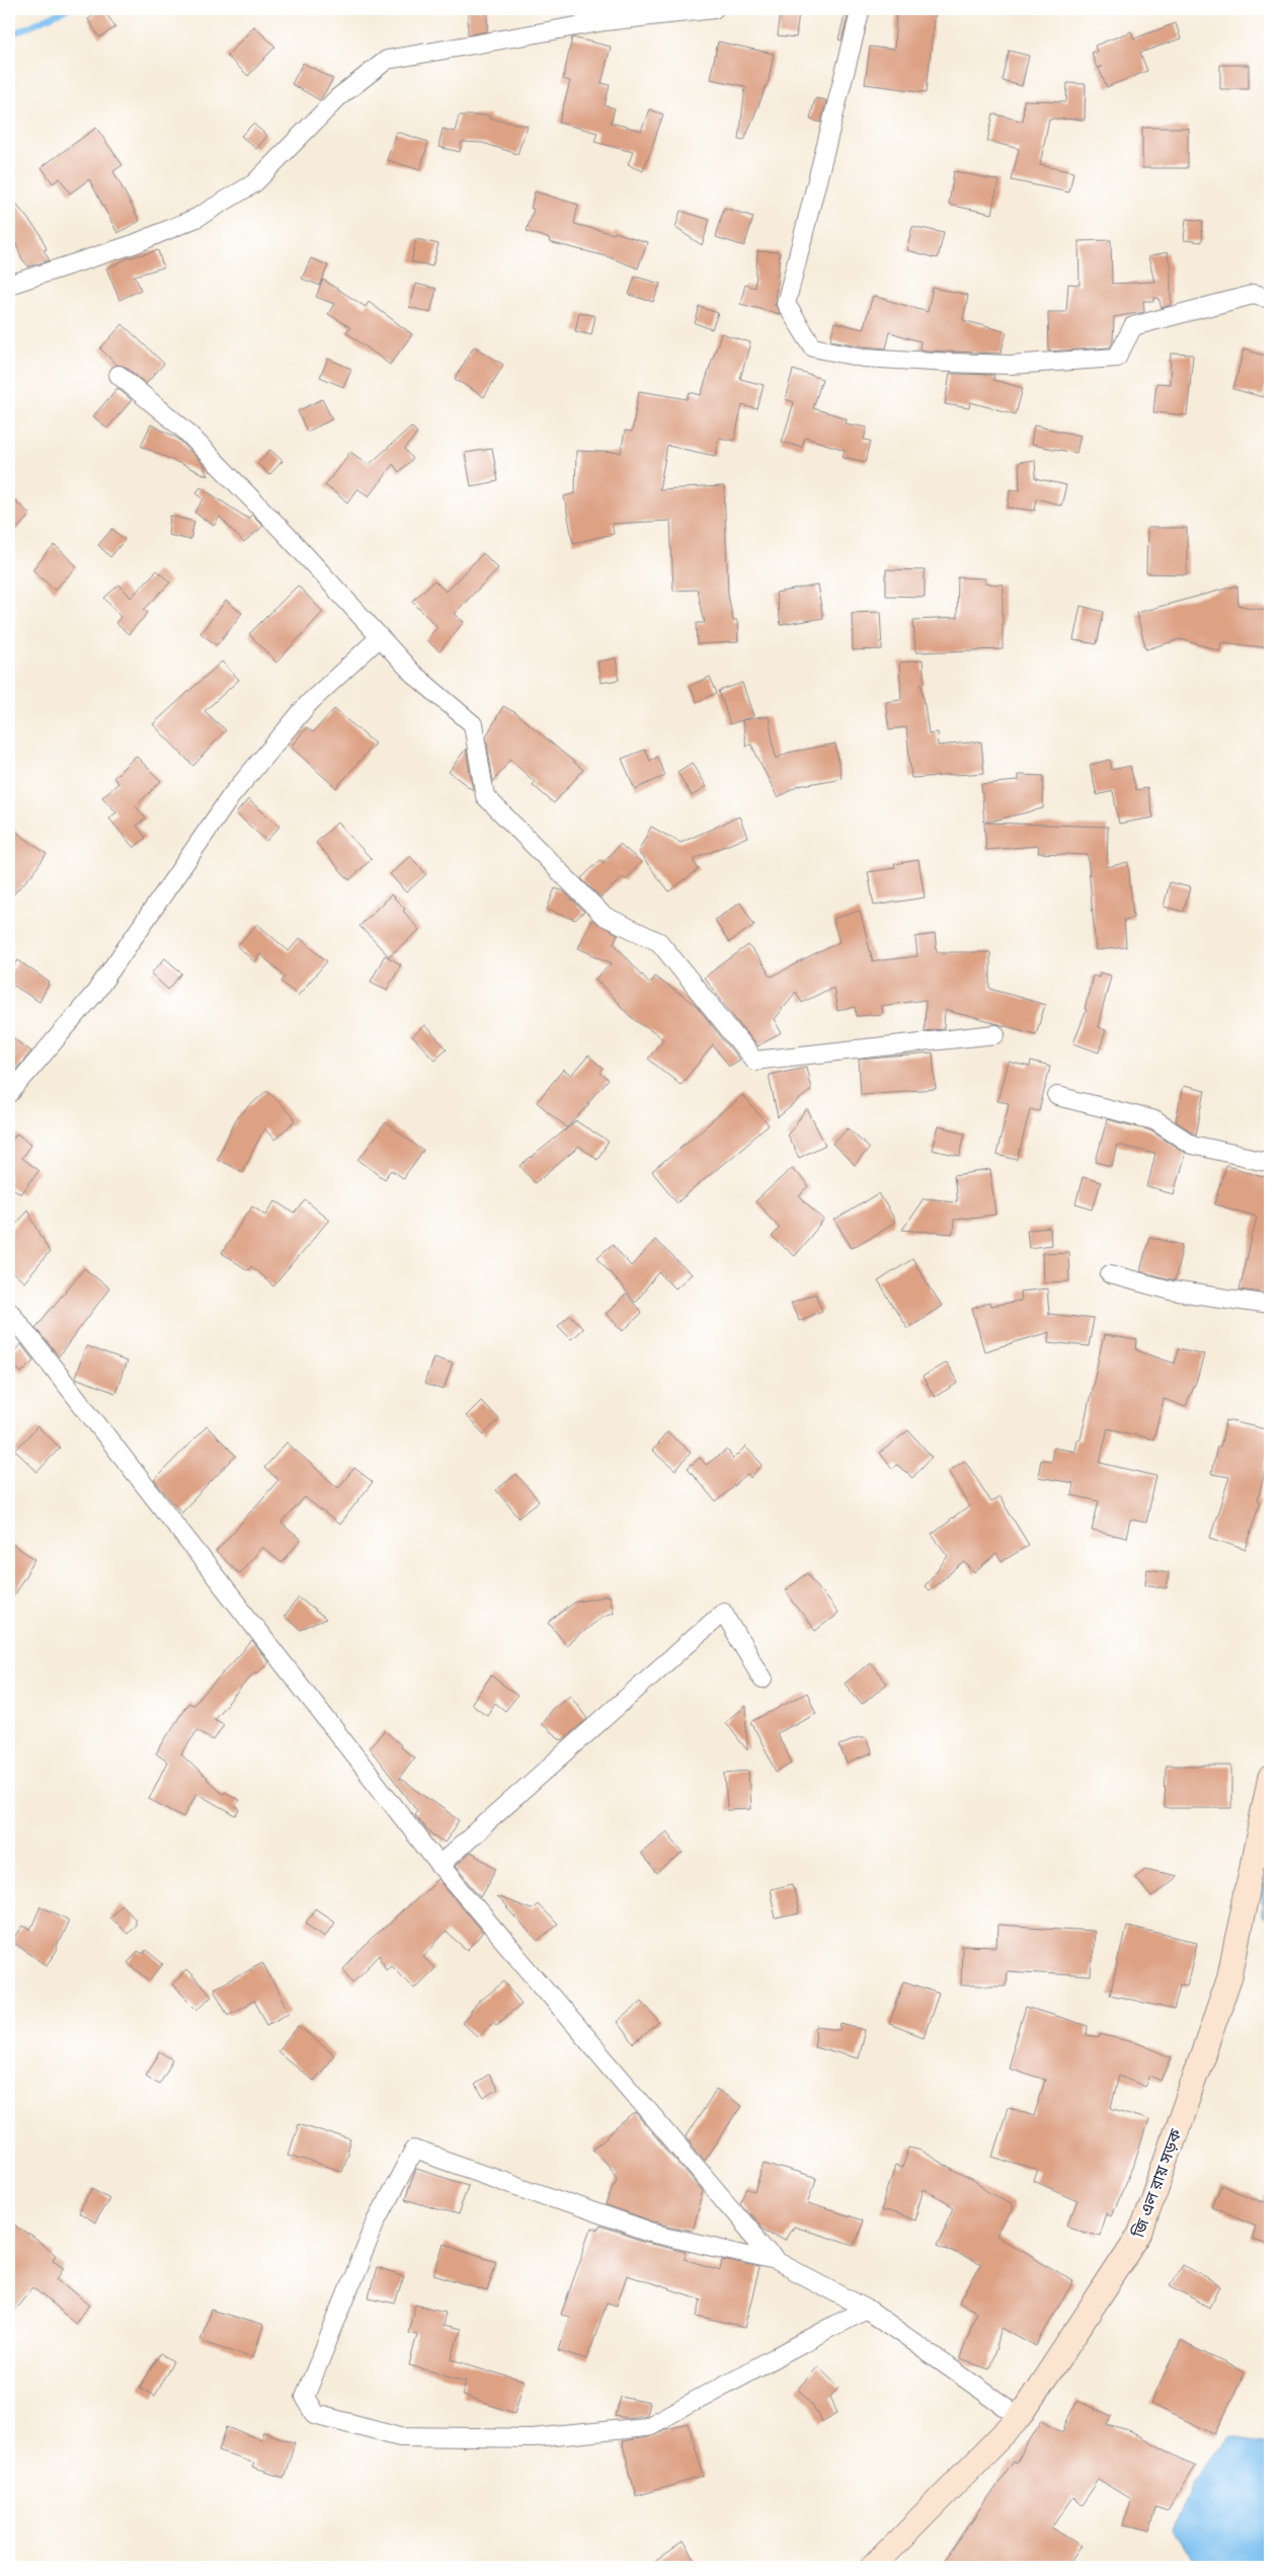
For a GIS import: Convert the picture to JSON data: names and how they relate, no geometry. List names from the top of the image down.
{
  "streets": {
    "main road": ["জি এল রায় সড়ক"]
  }
}
